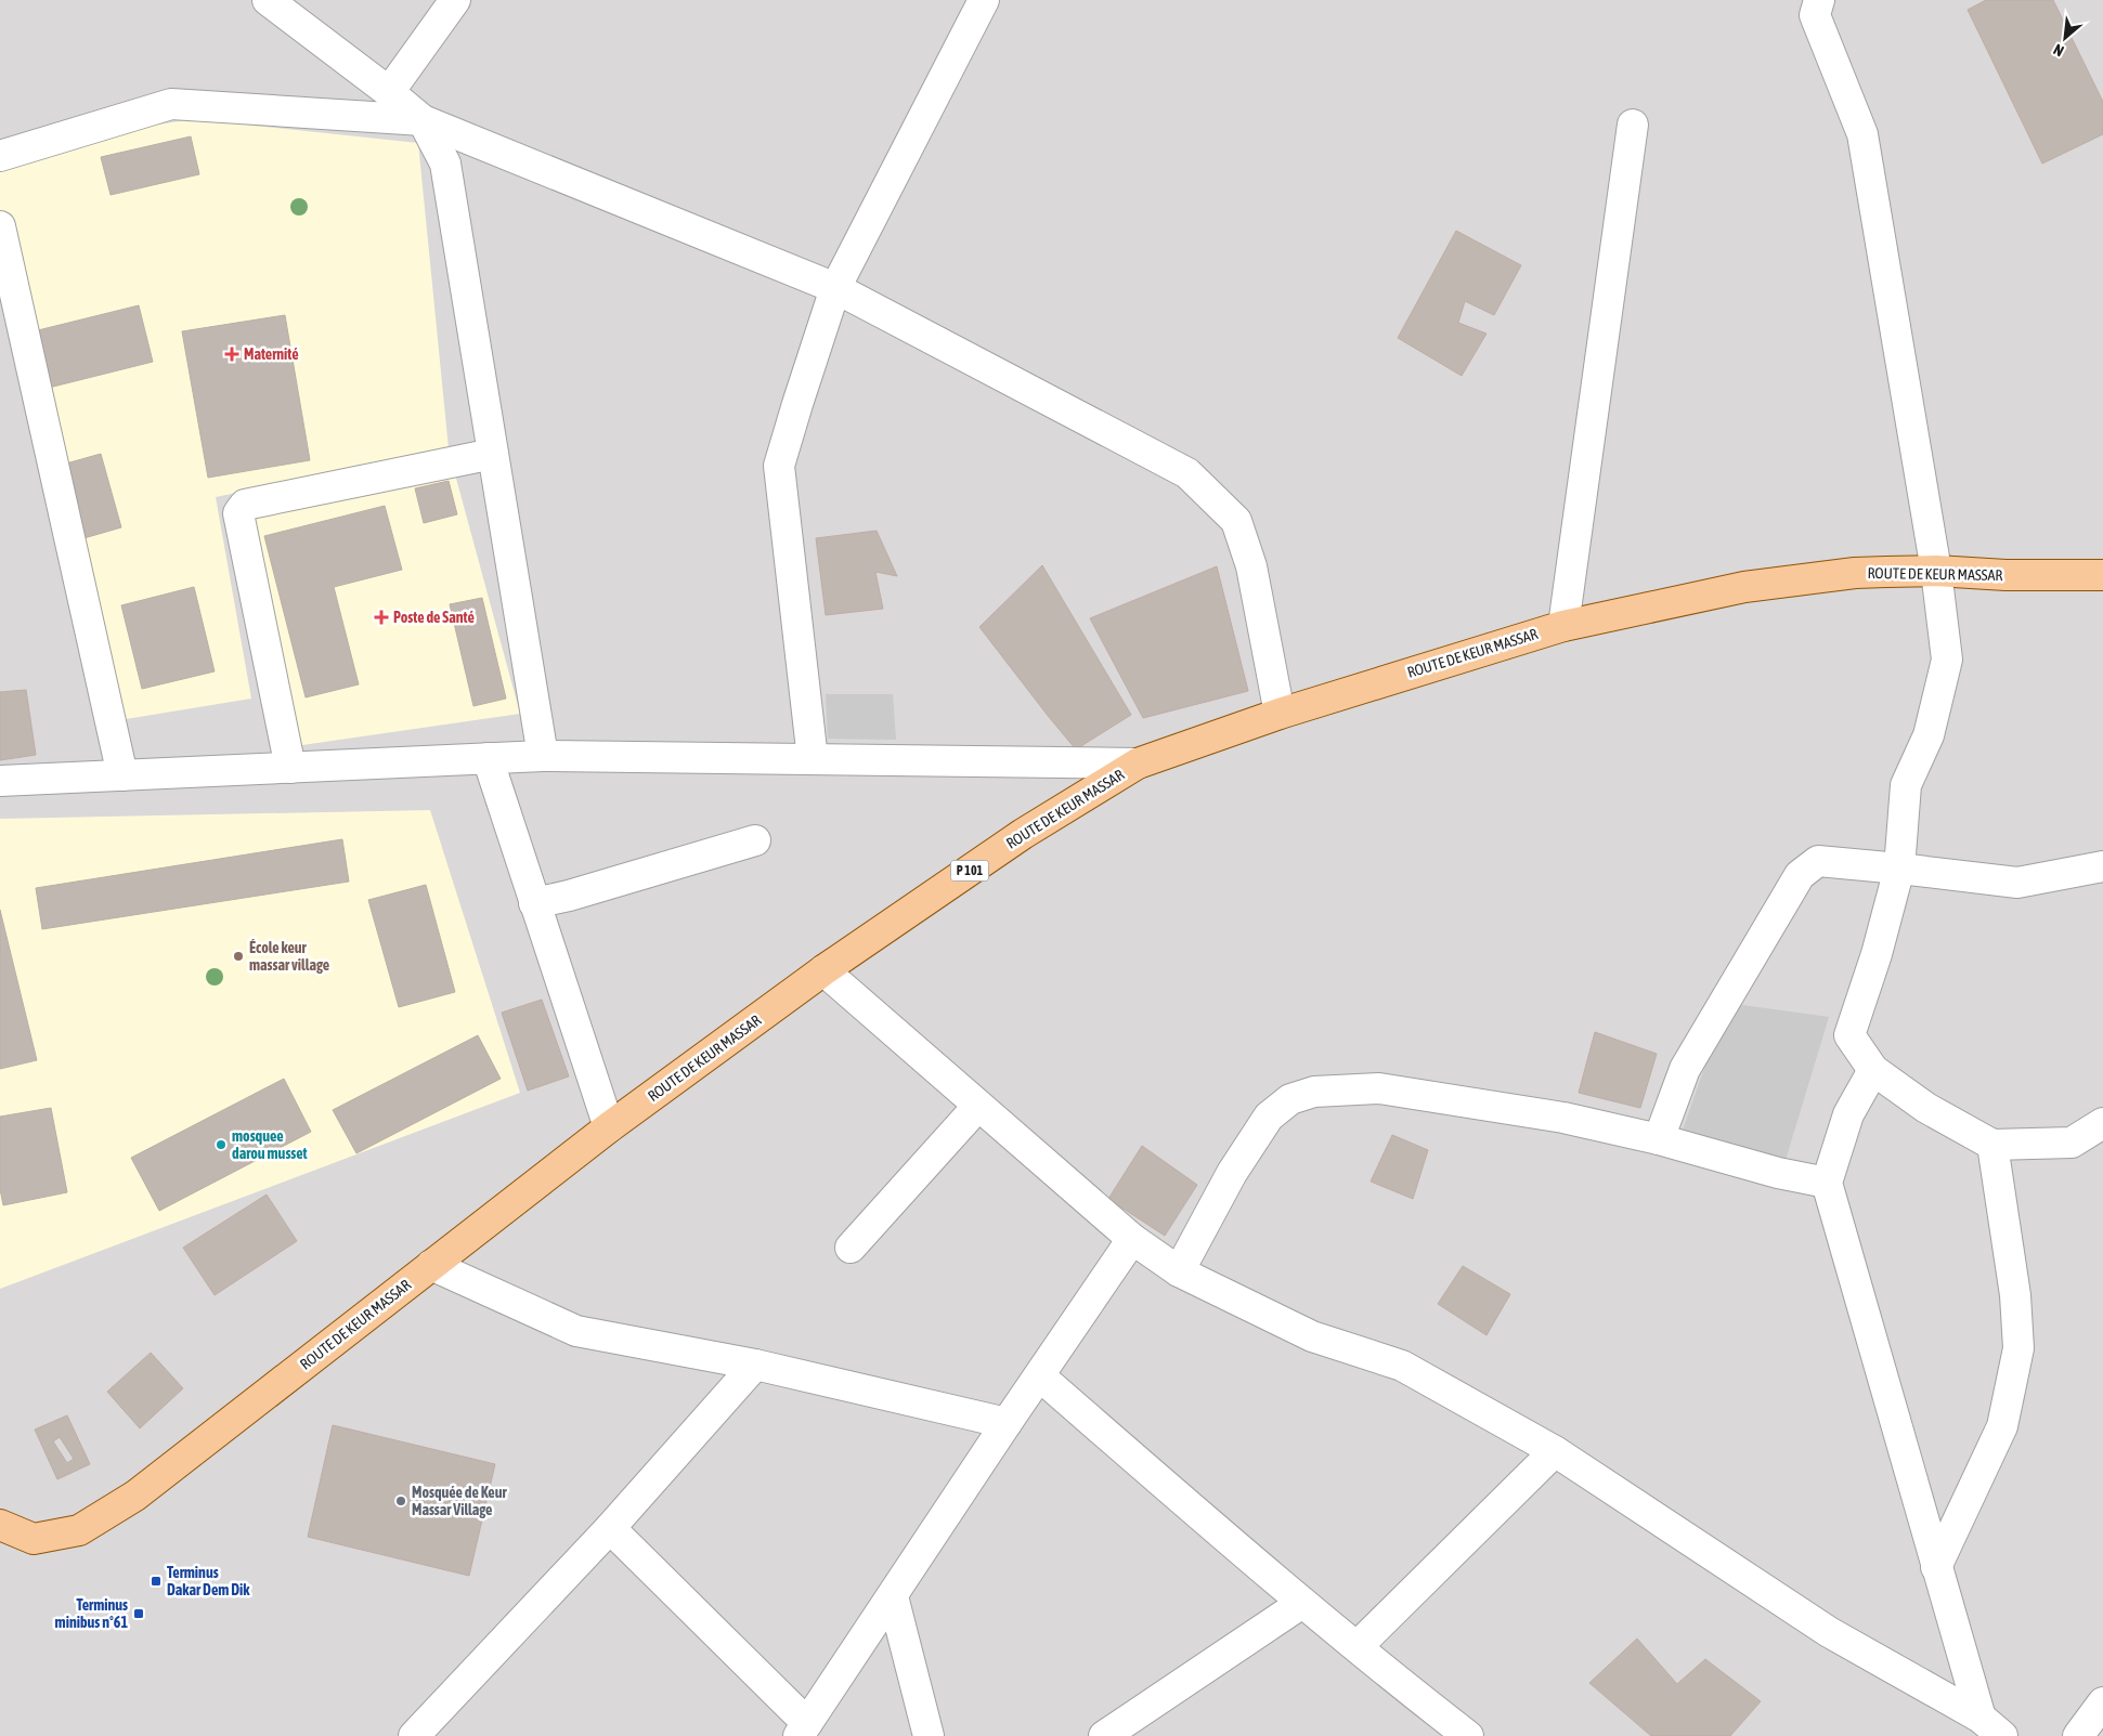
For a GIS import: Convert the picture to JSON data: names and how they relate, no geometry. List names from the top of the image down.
{
  "streets": {
    "main road": ["ROUTE DE KEUR MASSAR", "P 101"]
  },
  "places": {
    "health": ["Maternité", "Poste de Santé"],
    "other": ["École keur massar village", "mosquee darou musset", "Mosquée de Keur Massar Village"],
    "transit": ["Terminus Dakar Dem Dik", "Terminus minibus n°61"]
  },
  "north": "bottom left"
}
